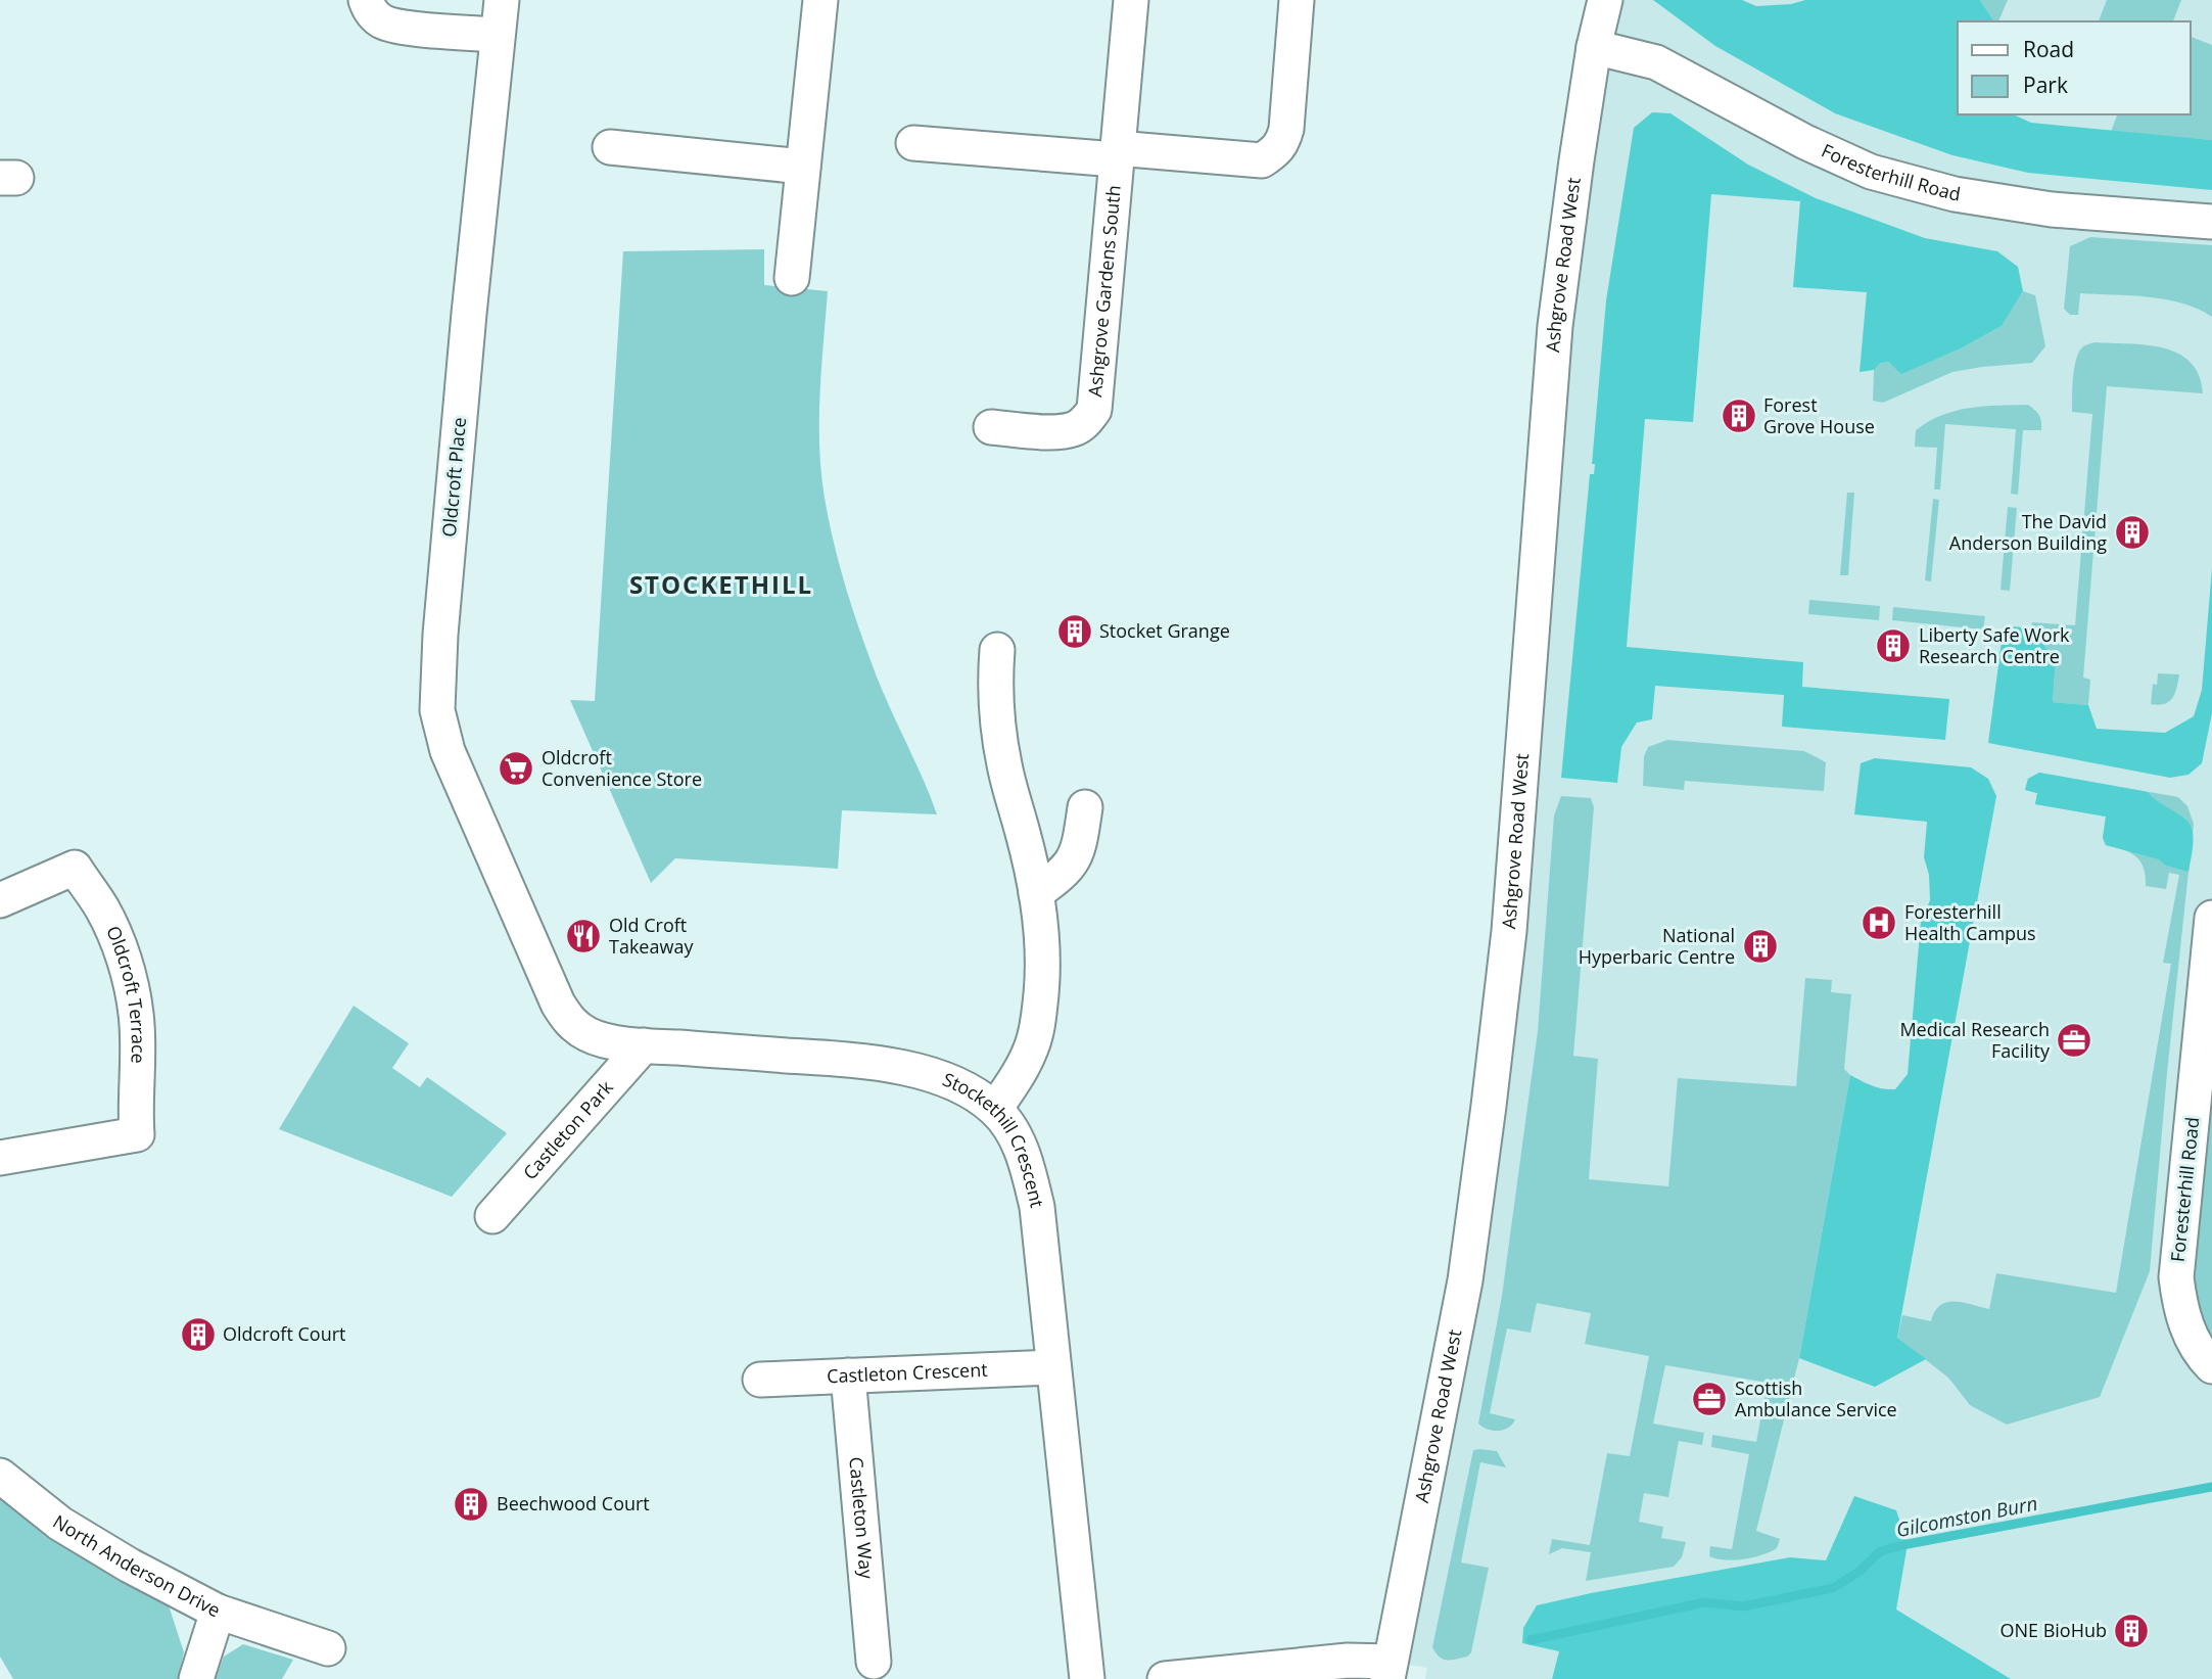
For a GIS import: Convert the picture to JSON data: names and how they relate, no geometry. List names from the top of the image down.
{
  "streets": {
    "street": [
      "Foresterhill Road",
      "Ashgrove Road West",
      "Ashgrove Gardens South",
      "Oldcroft Place",
      "Oldcroft Terrace",
      "Castleton Park",
      "Stockethill Crescent",
      "Castleton Crescent",
      "Castleton Way",
      "North Anderson Drive"
    ]
  },
  "crossings": [
    ["Foresterhill Road", "Ashgrove Road West"],
    ["Oldcroft Place", "Stockethill Crescent"],
    ["Castleton Park", "Stockethill Crescent"],
    ["Stockethill Crescent", "Castleton Crescent"],
    ["Castleton Crescent", "Castleton Way"]
  ],
  "districts": ["STOCKETHILL"],
  "water": ["Gilcomston Burn"],
  "places": {
    "building": [
      "Forest Grove House",
      "The David Anderson Building",
      "Stocket Grange",
      "Liberty Safe Work Research Centre",
      "National Hyperbaric Centre",
      "Oldcroft Court",
      "Beechwood Court",
      "ONE BioHub"
    ],
    "supermarket": ["Oldcroft Convenience Store"],
    "hospital": ["Foresterhill Health Campus"],
    "restaurant": ["Old Croft Takeaway"],
    "office": ["Medical Research Facility", "Scottish Ambulance Service"]
  },
  "legend": ["Road", "Park"]
}
